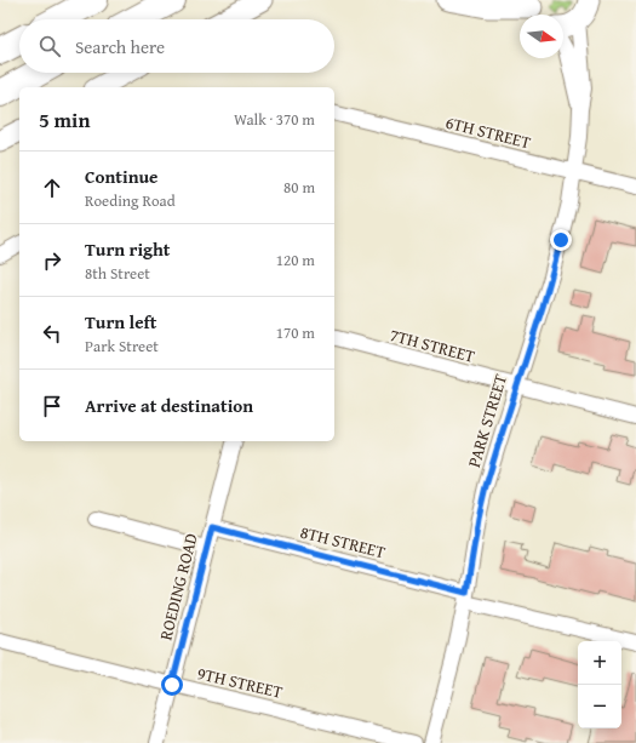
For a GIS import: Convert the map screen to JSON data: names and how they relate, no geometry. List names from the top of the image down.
{
  "streets": {
    "street": [
      "6TH STREET",
      "7TH STREET",
      "PARK STREET",
      "8TH STREET",
      "ROEDING ROAD",
      "9TH STREET"
    ]
  },
  "crossings": [
    ["6TH STREET", "PARK STREET"],
    ["7TH STREET", "PARK STREET"],
    ["PARK STREET", "8TH STREET"],
    ["8TH STREET", "ROEDING ROAD"],
    ["ROEDING ROAD", "9TH STREET"]
  ],
  "north": "right",
  "page": {
    "search": "Search here",
    "heading": ["5 min", "Walk · 370 m"],
    "list": [
      ["Continue", "Roeding Road", "80 m"],
      ["Turn right", "8th Street", "120 m"],
      ["Turn left", "Park Street", "170 m"],
      "Arrive at destination"
    ],
    "map_buttons": ["+", "−"]
  }
}
